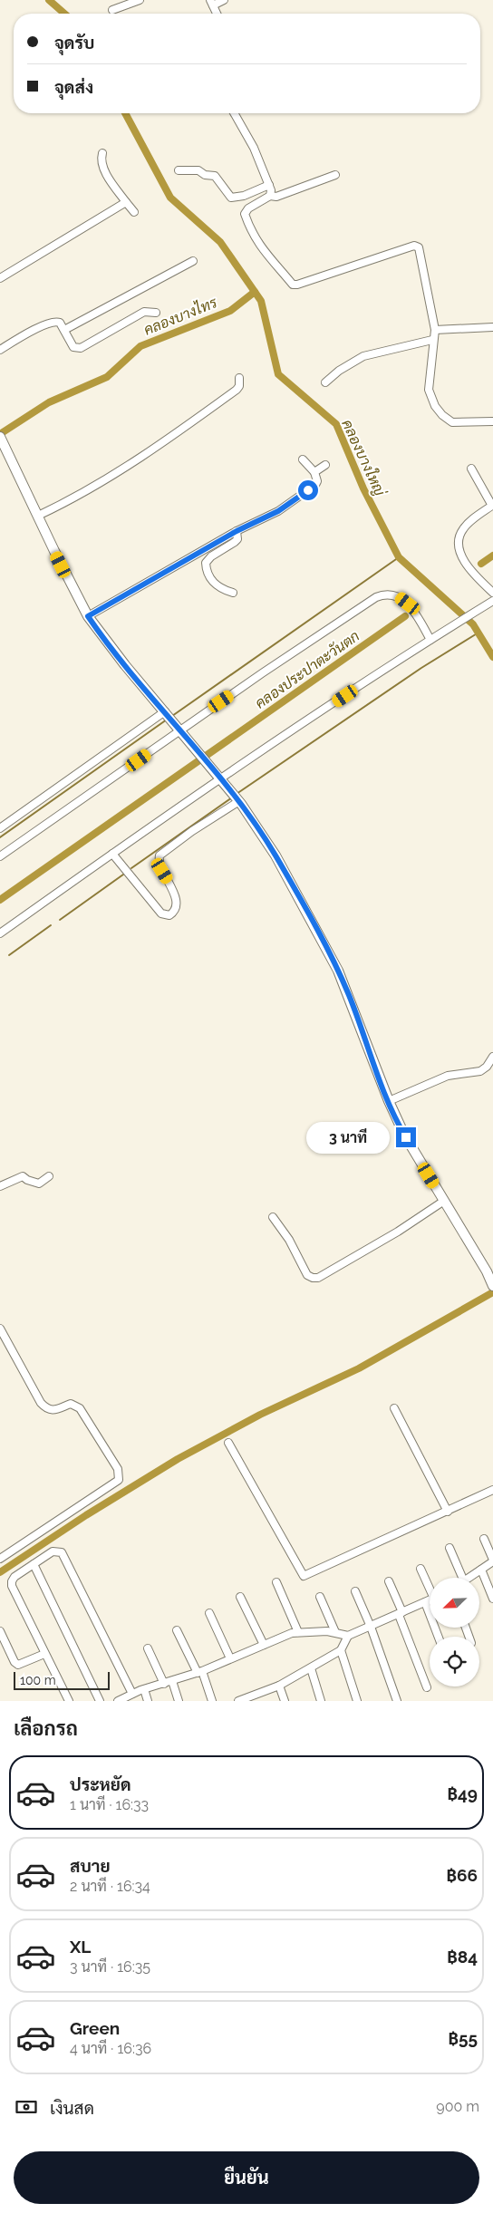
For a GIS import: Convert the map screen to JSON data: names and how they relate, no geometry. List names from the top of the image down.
{
  "water": ["คลองบางไทร", "คลองบางใหญ่", "คลองประปาตะวันตก"],
  "scale_bar": "100 m",
  "north": "bottom left",
  "page": {
    "banner": ["จุดรับ", "จุดส่ง"],
    "bubble": "3 นาที",
    "scale": "100 m",
    "heading": "เลือกรถ",
    "list": [
      {
        "name": "ประหยัด",
        "note": "1 นาที · 16:33",
        "value": "฿49"
      },
      {
        "name": "สบาย",
        "note": "2 นาที · 16:34",
        "value": "฿66"
      },
      {
        "name": "XL",
        "note": "3 นาที · 16:35",
        "value": "฿84"
      },
      {
        "name": "Green",
        "note": "4 นาที · 16:36",
        "value": "฿55"
      }
    ],
    "pay": ["เงินสด", "900 m"],
    "buttons": "ยืนยัน"
  }
}
